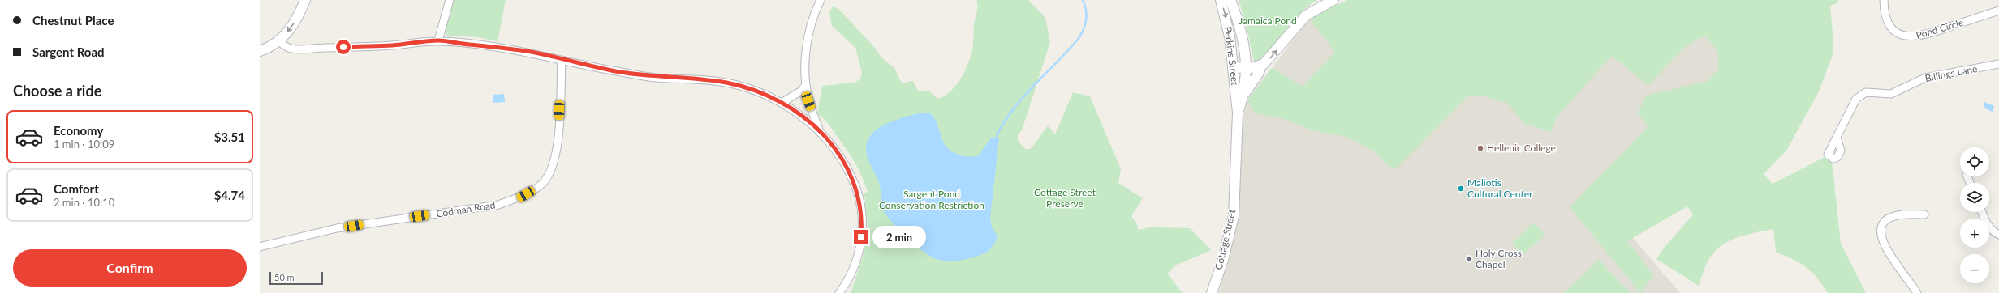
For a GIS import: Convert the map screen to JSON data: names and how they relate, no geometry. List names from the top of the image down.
{
  "streets": {
    "main road": ["Perkins Street", "Cottage Street"],
    "street": ["Pond Circle", "Billings Lane", "Codman Road"]
  },
  "crossings": [
    ["Perkins Street", "Cottage Street"]
  ],
  "parks": ["Jamaica Pond", "Cottage Street Preserve", "Sargent Pond Conservation Restriction"],
  "places": ["Hellenic College", "Maliotis Cultural Center", "Holy Cross Chapel"],
  "scale_bar": "50 m",
  "page": {
    "banner": ["Chestnut Place", "Sargent Road"],
    "heading": "Choose a ride",
    "list": [
      {
        "name": "Economy",
        "note": "1 min · 10:09",
        "value": "$3.51"
      },
      {
        "name": "Comfort",
        "note": "2 min · 10:10",
        "value": "$4.74"
      }
    ],
    "map_buttons": ["+", "−"],
    "bubble": "2 min",
    "buttons": "Confirm",
    "scale": "50 m"
  }
}
